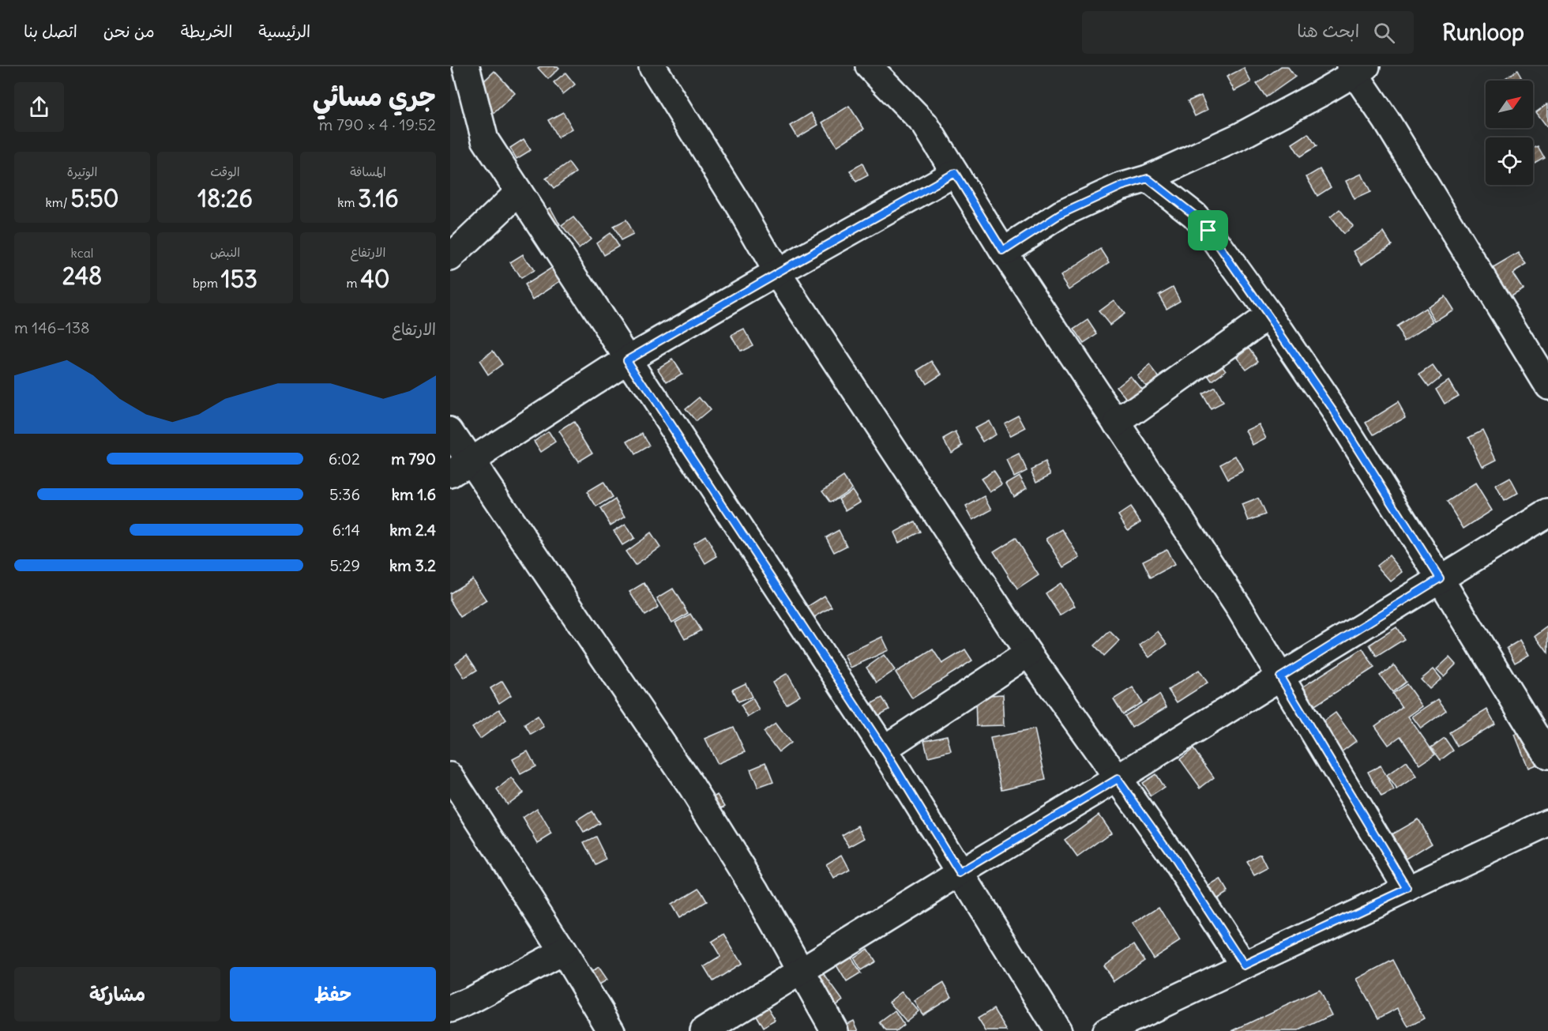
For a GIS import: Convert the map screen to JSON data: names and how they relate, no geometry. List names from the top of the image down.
{
  "north": "top right",
  "page": {
    "header": "Runloop",
    "search": "ابحث هنا",
    "nav": [
      "الرئيسية",
      "الخريطة",
      "من نحن",
      "اتصل بنا"
    ],
    "heading": ["جري مسائي", "19:52 · 4 × 790 m"],
    "stats": [
      ["المسافة", "3.16 km"],
      ["الوقت", "18:26"],
      ["الوتيرة", "5:50 /km"],
      ["الارتفاع", "40 m"],
      ["النبض", "153 bpm"],
      ["kcal", "248"]
    ],
    "chart": ["الارتفاع", "138–146 m"],
    "list": [
      {
        "name": "790 m",
        "note": "6:02"
      },
      {
        "name": "1.6 km",
        "note": "5:36"
      },
      {
        "name": "2.4 km",
        "note": "6:14"
      },
      {
        "name": "3.2 km",
        "note": "5:29"
      }
    ],
    "buttons": ["حفظ", "مشاركة"]
  }
}
